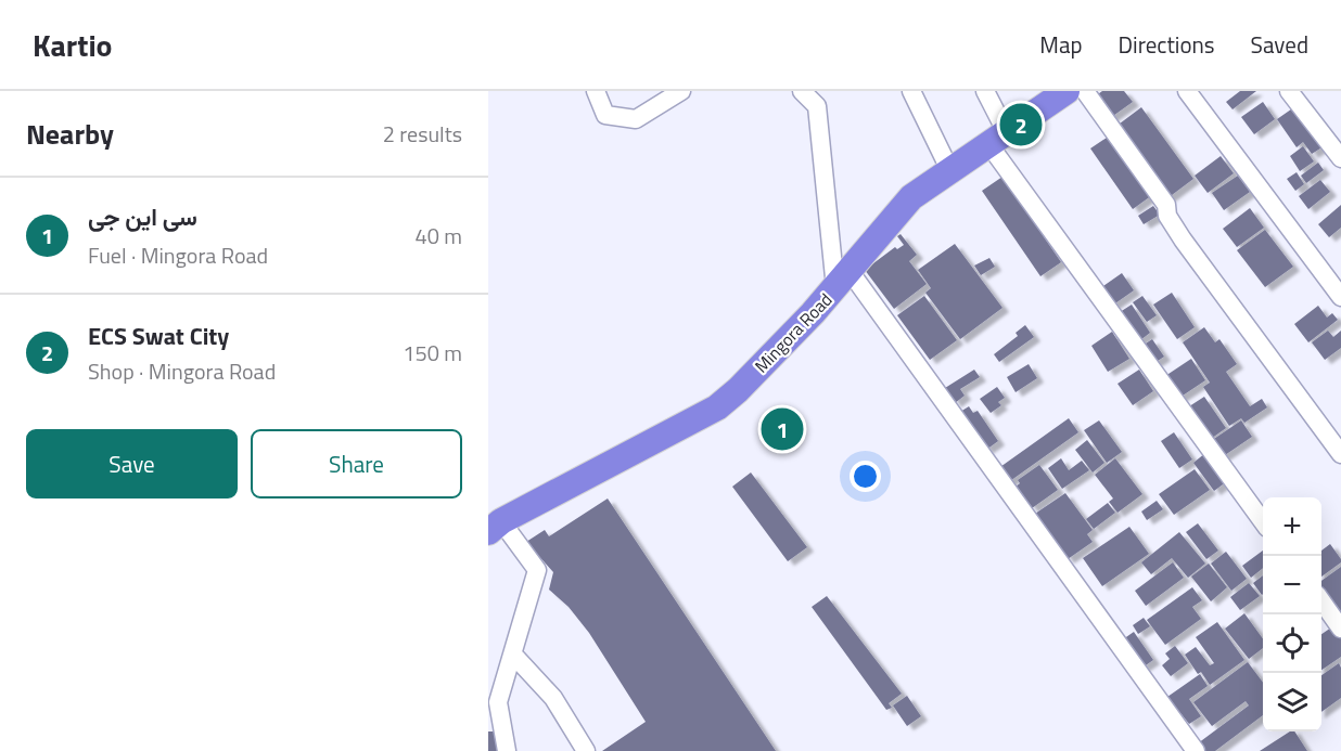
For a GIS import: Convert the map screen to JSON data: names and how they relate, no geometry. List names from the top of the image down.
{
  "streets": {
    "highway": ["Mingora Road"]
  },
  "page": {
    "header": "Kartio",
    "nav": ["Map", "Directions", "Saved"],
    "heading": ["Nearby", "2 results"],
    "pins": ["2", "1"],
    "list": [
      {
        "mark": "1",
        "name": "سی این جی",
        "note": "Fuel · Mingora Road",
        "value": "40 m"
      },
      {
        "mark": "2",
        "name": "ECS Swat City",
        "note": "Shop · Mingora Road",
        "value": "150 m"
      }
    ],
    "buttons": ["Save", "Share"],
    "map_buttons": ["+", "−"]
  }
}
